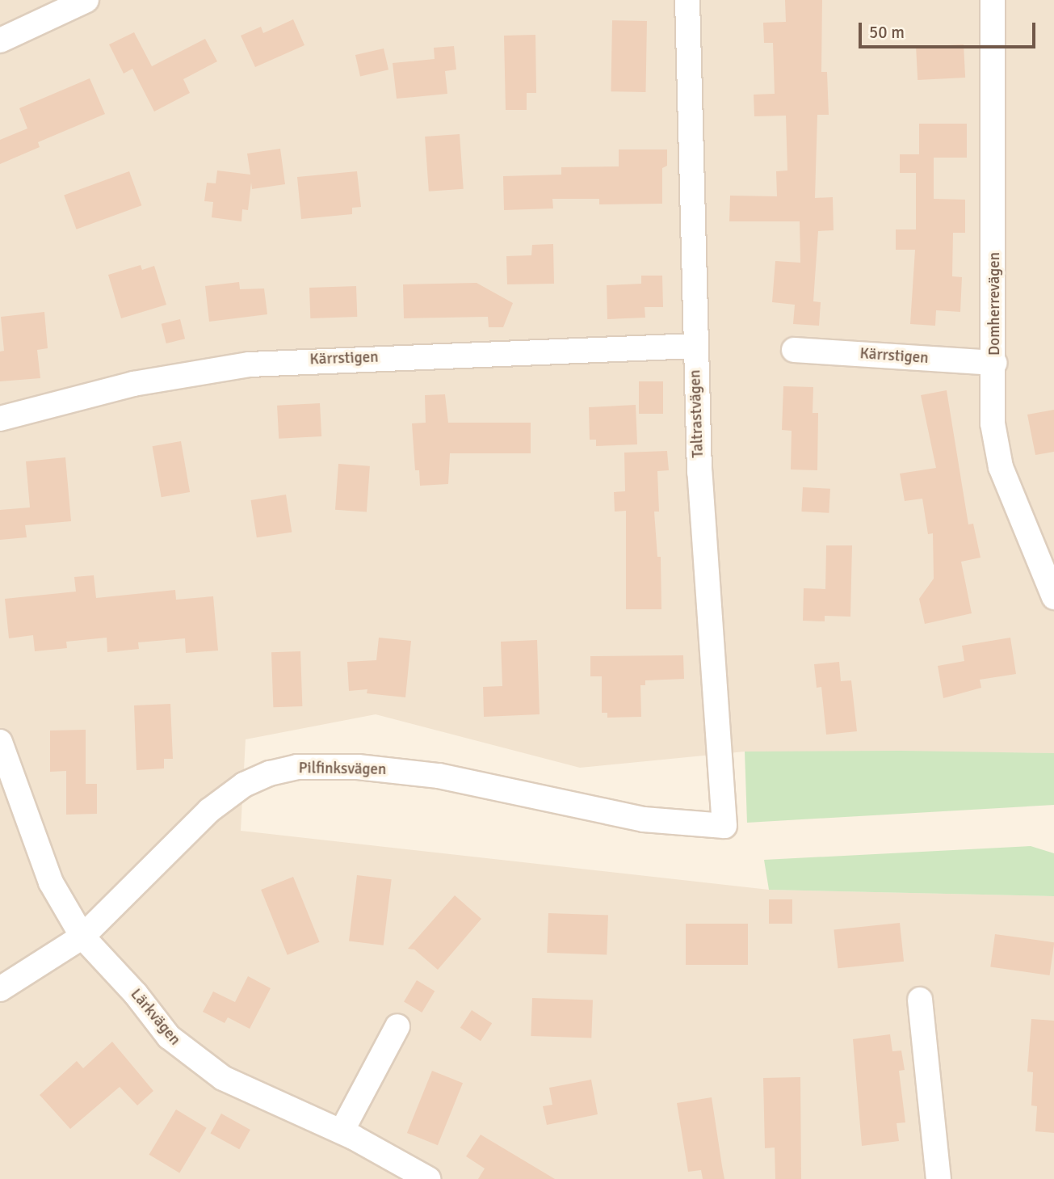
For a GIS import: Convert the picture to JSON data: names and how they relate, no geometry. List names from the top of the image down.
{
  "streets": {
    "street": [
      "Domherrevägen",
      "Kärrstigen",
      "Taltrastvägen",
      "Pilfinksvägen",
      "Lärkvägen"
    ]
  },
  "crossings": [
    ["Domherrevägen", "Kärrstigen"],
    ["Kärrstigen", "Taltrastvägen"],
    ["Taltrastvägen", "Pilfinksvägen"],
    ["Pilfinksvägen", "Lärkvägen"]
  ],
  "scale_bar": "50 m"
}
